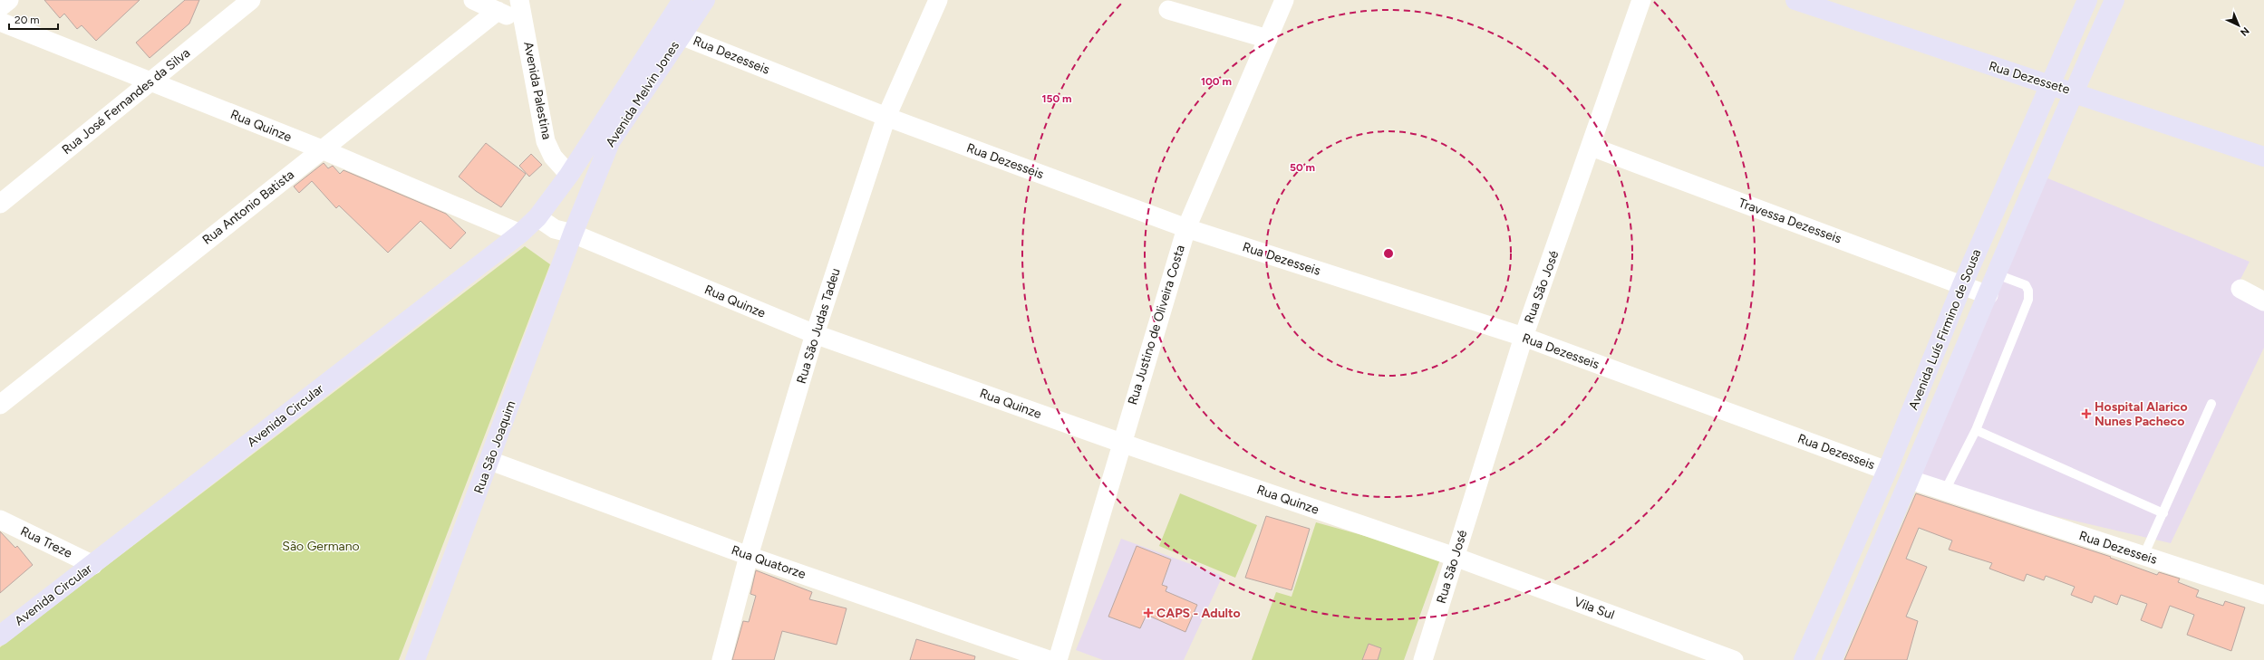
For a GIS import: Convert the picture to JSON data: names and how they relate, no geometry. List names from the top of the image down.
{
  "streets": {
    "main road": [
      "Rua Dezessete",
      "Avenida Melvin Jones",
      "Avenida Luís Firmino de Sousa",
      "Avenida Circular",
      "Rua São Joaquim"
    ],
    "street": [
      "Rua Dezesseis",
      "Avenida Palestina",
      "Rua José Fernandes da Silva",
      "Rua Quinze",
      "Rua Antonio Batista",
      "Travessa Dezesseis",
      "Rua São José",
      "Rua Justino de Oliveira Costa",
      "Rua São Judas Tadeu",
      "Rua Treze",
      "Rua Quatorze",
      "Vila Sul"
    ]
  },
  "crossings": [
    ["Rua Dezesseis", "Avenida Melvin Jones"],
    ["Rua Dezesseis", "Rua São José"],
    ["Rua Dezesseis", "Rua Justino de Oliveira Costa"],
    ["Rua Dezesseis", "Rua São Judas Tadeu"],
    ["Rua Dezesseis", "Avenida Luís Firmino de Sousa"],
    ["Rua Dezessete", "Avenida Luís Firmino de Sousa"],
    ["Avenida Palestina", "Avenida Melvin Jones"],
    ["Avenida Melvin Jones", "Rua Quinze"],
    ["Avenida Melvin Jones", "Avenida Circular"],
    ["Avenida Melvin Jones", "Rua São Joaquim"],
    ["Rua José Fernandes da Silva", "Rua Quinze"],
    ["Rua Quinze", "Rua Antonio Batista"],
    ["Rua Quinze", "Rua São José"],
    ["Rua Quinze", "Rua Justino de Oliveira Costa"],
    ["Rua Quinze", "Rua São Judas Tadeu"],
    ["Rua Quinze", "Avenida Circular"],
    ["Rua Quinze", "Rua São Joaquim"],
    ["Rua Quinze", "Vila Sul"],
    ["Travessa Dezesseis", "Rua São José"],
    ["Travessa Dezesseis", "Avenida Luís Firmino de Sousa"],
    ["Rua São José", "Vila Sul"],
    ["Rua São Judas Tadeu", "Rua Quatorze"],
    ["Avenida Circular", "Rua Treze"],
    ["Rua São Joaquim", "Rua Quatorze"]
  ],
  "parks": ["São Germano"],
  "places": {
    "health": ["Hospital Alarico Nunes Pacheco", "CAPS - Adulto"]
  },
  "scale_bar": "20 m",
  "north": "bottom right",
  "rings": ["100 m", "150 m", "50 m"]
}
